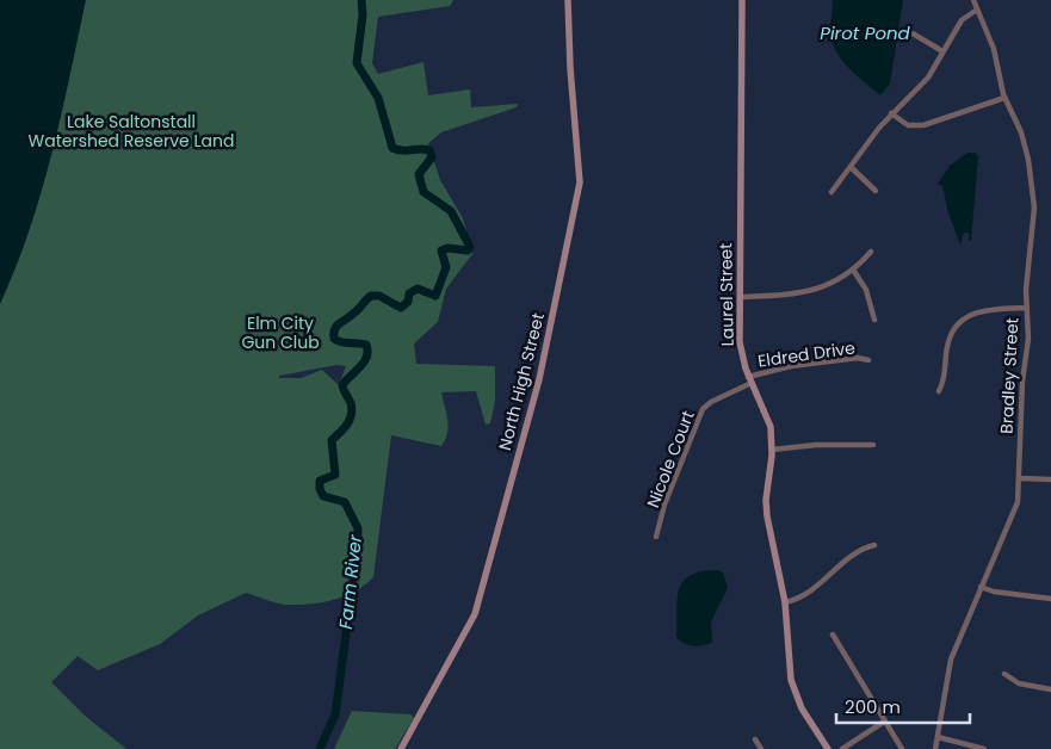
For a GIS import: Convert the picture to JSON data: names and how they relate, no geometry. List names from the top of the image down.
{
  "streets": {
    "main road": ["Laurel Street", "North High Street"],
    "street": ["Eldred Drive", "Bradley Street", "Nicole Court"]
  },
  "crossings": [
    ["Laurel Street", "Eldred Drive"],
    ["Laurel Street", "Nicole Court"],
    ["Eldred Drive", "Nicole Court"]
  ],
  "water": ["Pirot Pond", "Farm River"],
  "parks": ["Lake Saltonstall Watershed Reserve Land", "Elm City Gun Club"],
  "scale_bar": "200 m"
}
